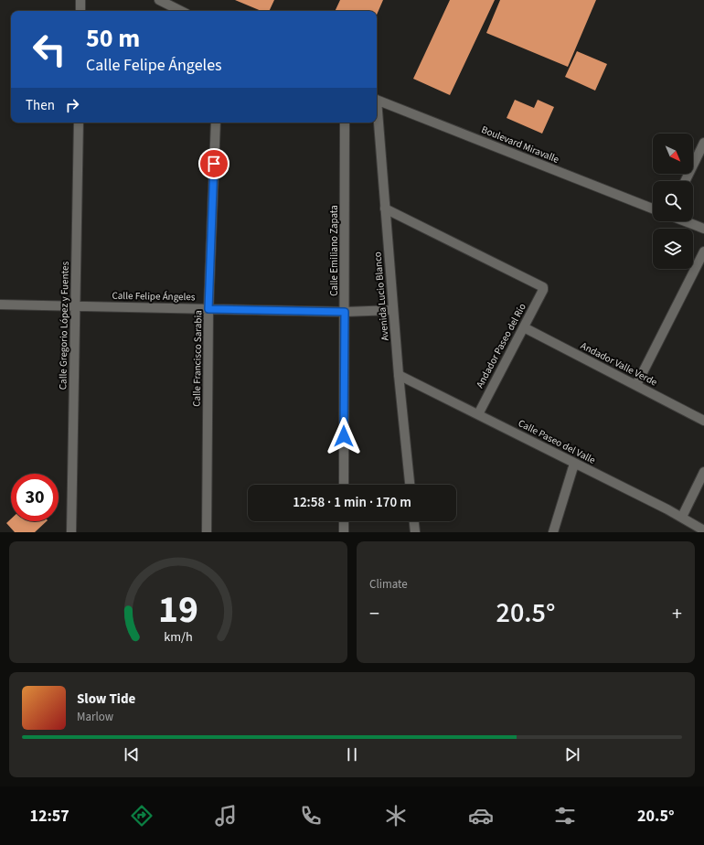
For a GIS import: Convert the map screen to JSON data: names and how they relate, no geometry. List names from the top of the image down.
{
  "streets": {
    "street": [
      "Boulevard Miravalle",
      "Calle Emiliano Zapata",
      "Calle Felipe Ángeles",
      "Avenida Lucio Blanco",
      "Calle Gregorio López y Fuentes",
      "Andador Paseo del Río",
      "Calle Francisco Sarabia",
      "Andador Valle Verde",
      "Calle Paseo del Valle"
    ]
  },
  "crossings": [
    ["Calle Emiliano Zapata", "Calle Felipe Ángeles"],
    ["Calle Felipe Ángeles", "Avenida Lucio Blanco"],
    ["Calle Felipe Ángeles", "Calle Gregorio López y Fuentes"],
    ["Calle Felipe Ángeles", "Calle Francisco Sarabia"],
    ["Avenida Lucio Blanco", "Andador Paseo del Río"],
    ["Avenida Lucio Blanco", "Calle Paseo del Valle"],
    ["Andador Paseo del Río", "Andador Valle Verde"],
    ["Andador Paseo del Río", "Calle Paseo del Valle"]
  ],
  "north": "bottom right",
  "page": {
    "turn": ["50 m", "Calle Felipe Ángeles"],
    "then": "Then",
    "limit": "30",
    "trip": "12:58 · 1 min · 170 m",
    "tile": "Climate",
    "heat": ["−", "20.5°", "+"],
    "song": ["Slow Tide", "Marlow"],
    "tabs": ["12:57", "20.5°"],
    "gauge": ["19", "km/h"]
  }
}
